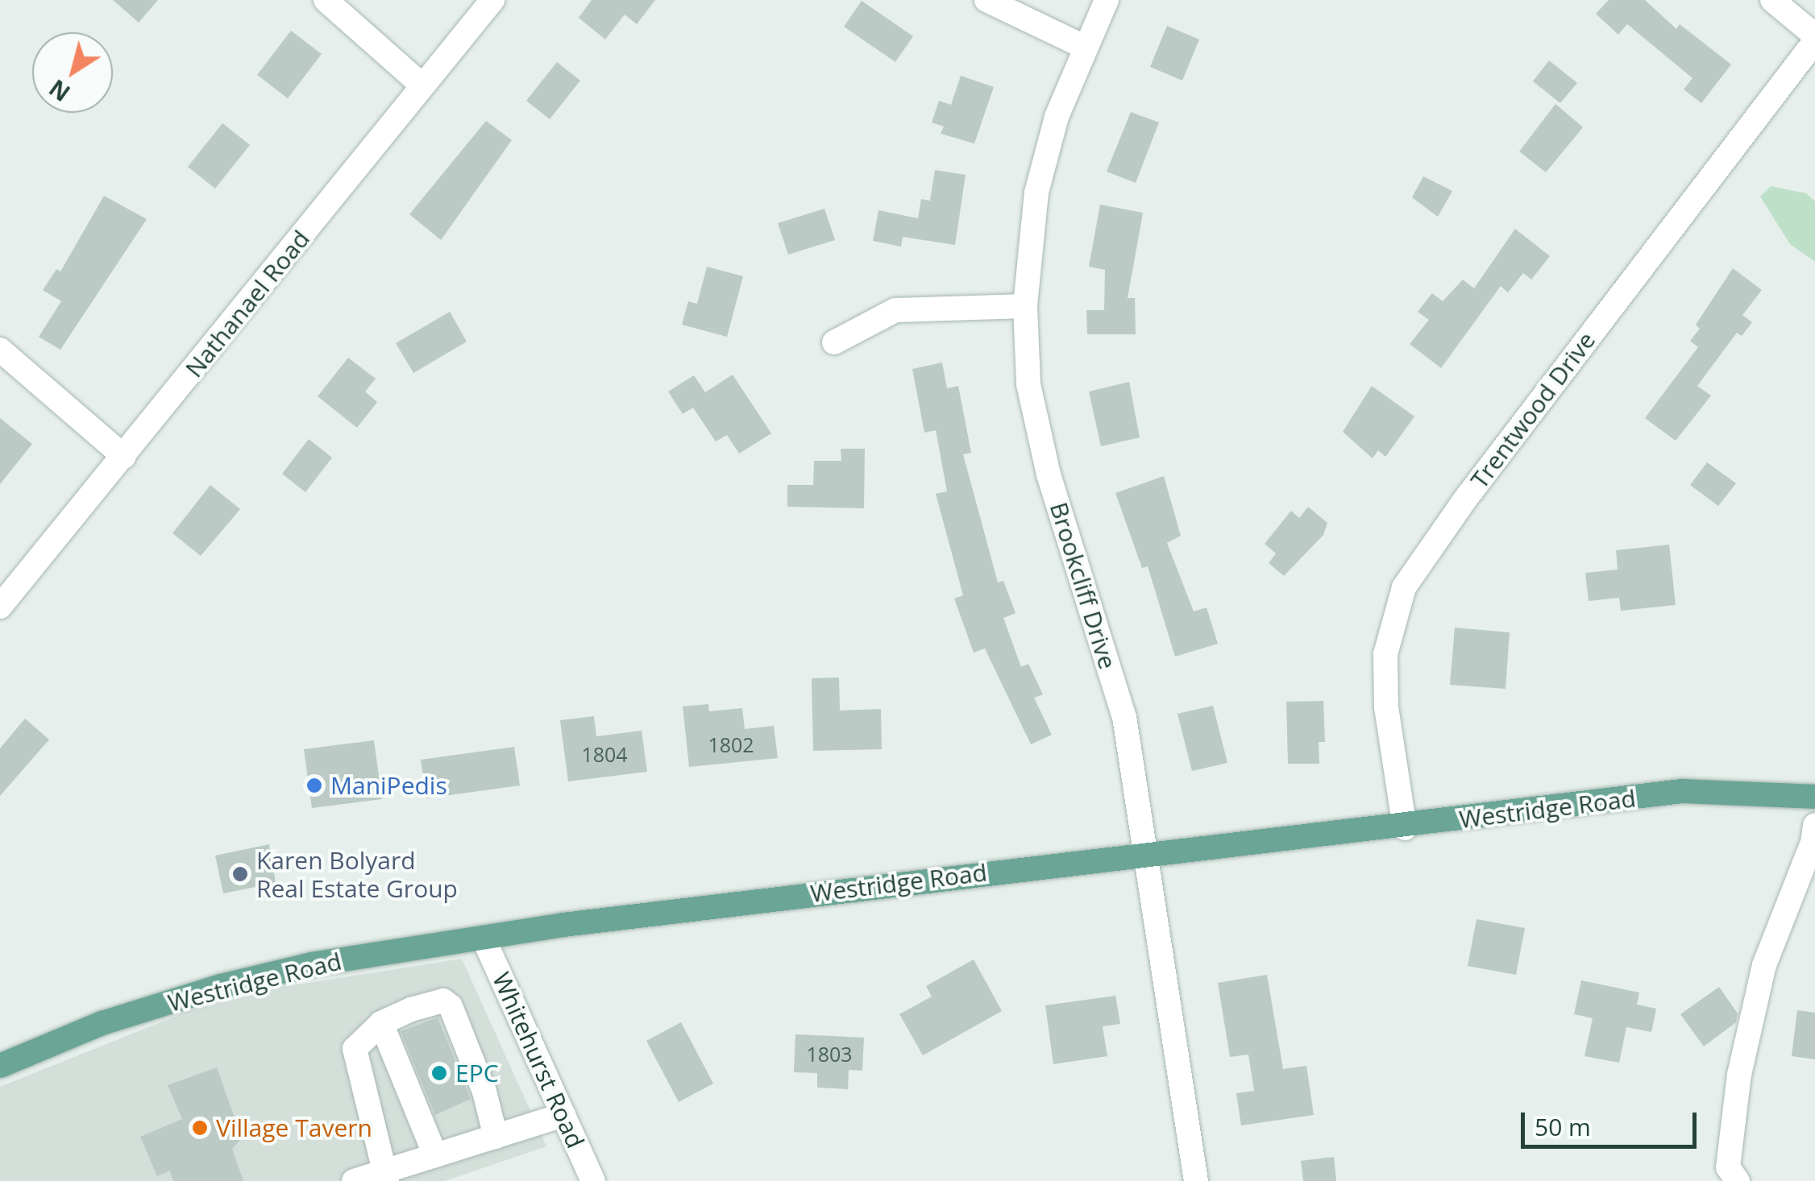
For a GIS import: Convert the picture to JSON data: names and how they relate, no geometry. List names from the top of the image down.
{
  "streets": {
    "main road": ["Westridge Road"],
    "street": [
      "Nathanael Road",
      "Trentwood Drive",
      "Brookcliff Drive",
      "Whitehurst Road"
    ]
  },
  "crossings": [
    ["Trentwood Drive", "Westridge Road"],
    ["Brookcliff Drive", "Westridge Road"],
    ["Westridge Road", "Whitehurst Road"]
  ],
  "places": [
    "ManiPedis",
    "Karen Bolyard Real Estate Group",
    "EPC",
    "Village Tavern"
  ],
  "house_numbers": ["1802", "1804", "1803"],
  "scale_bar": "50 m",
  "north": "bottom left"
}
